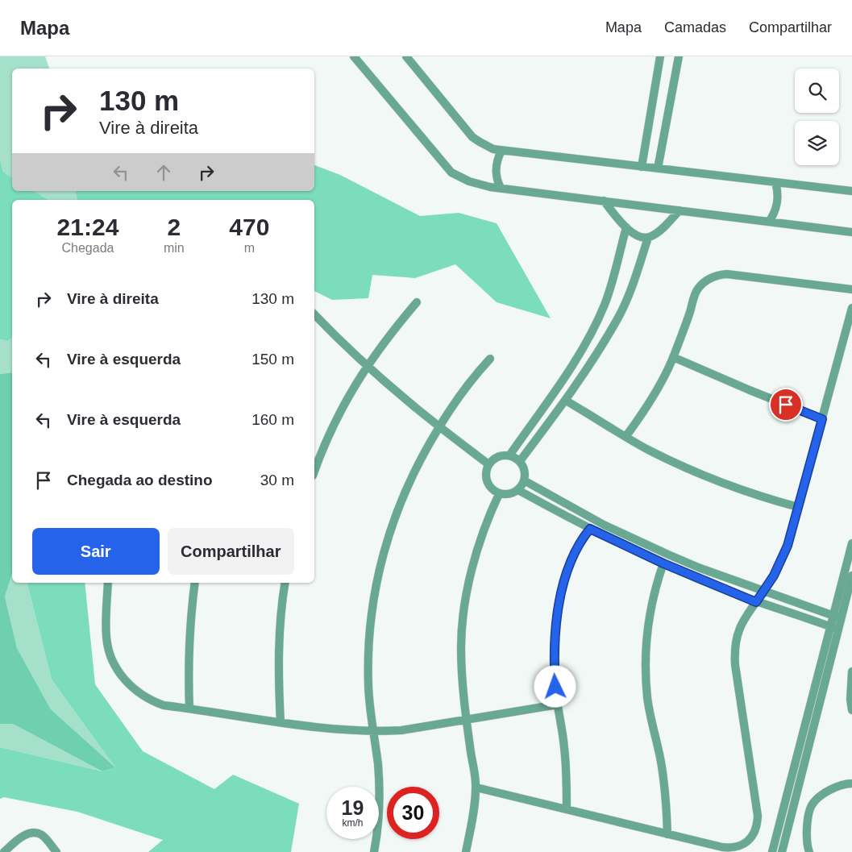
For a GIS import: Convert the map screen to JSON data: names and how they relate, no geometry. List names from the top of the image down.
{
  "page": {
    "header": "Mapa",
    "nav": ["Mapa", "Camadas", "Compartilhar"],
    "turn": ["130 m", "Vire à direita"],
    "eta": [
      "21:24",
      "Chegada",
      "2",
      "min",
      "470",
      "m"
    ],
    "list": [
      {
        "name": "Vire à direita",
        "value": "130 m"
      },
      {
        "name": "Vire à esquerda",
        "value": "150 m"
      },
      {
        "name": "Vire à esquerda",
        "value": "160 m"
      },
      {
        "name": "Chegada ao destino",
        "value": "30 m"
      }
    ],
    "buttons": ["Sair", "Compartilhar"],
    "speed": "19 km/h",
    "limit": "30"
  }
}
